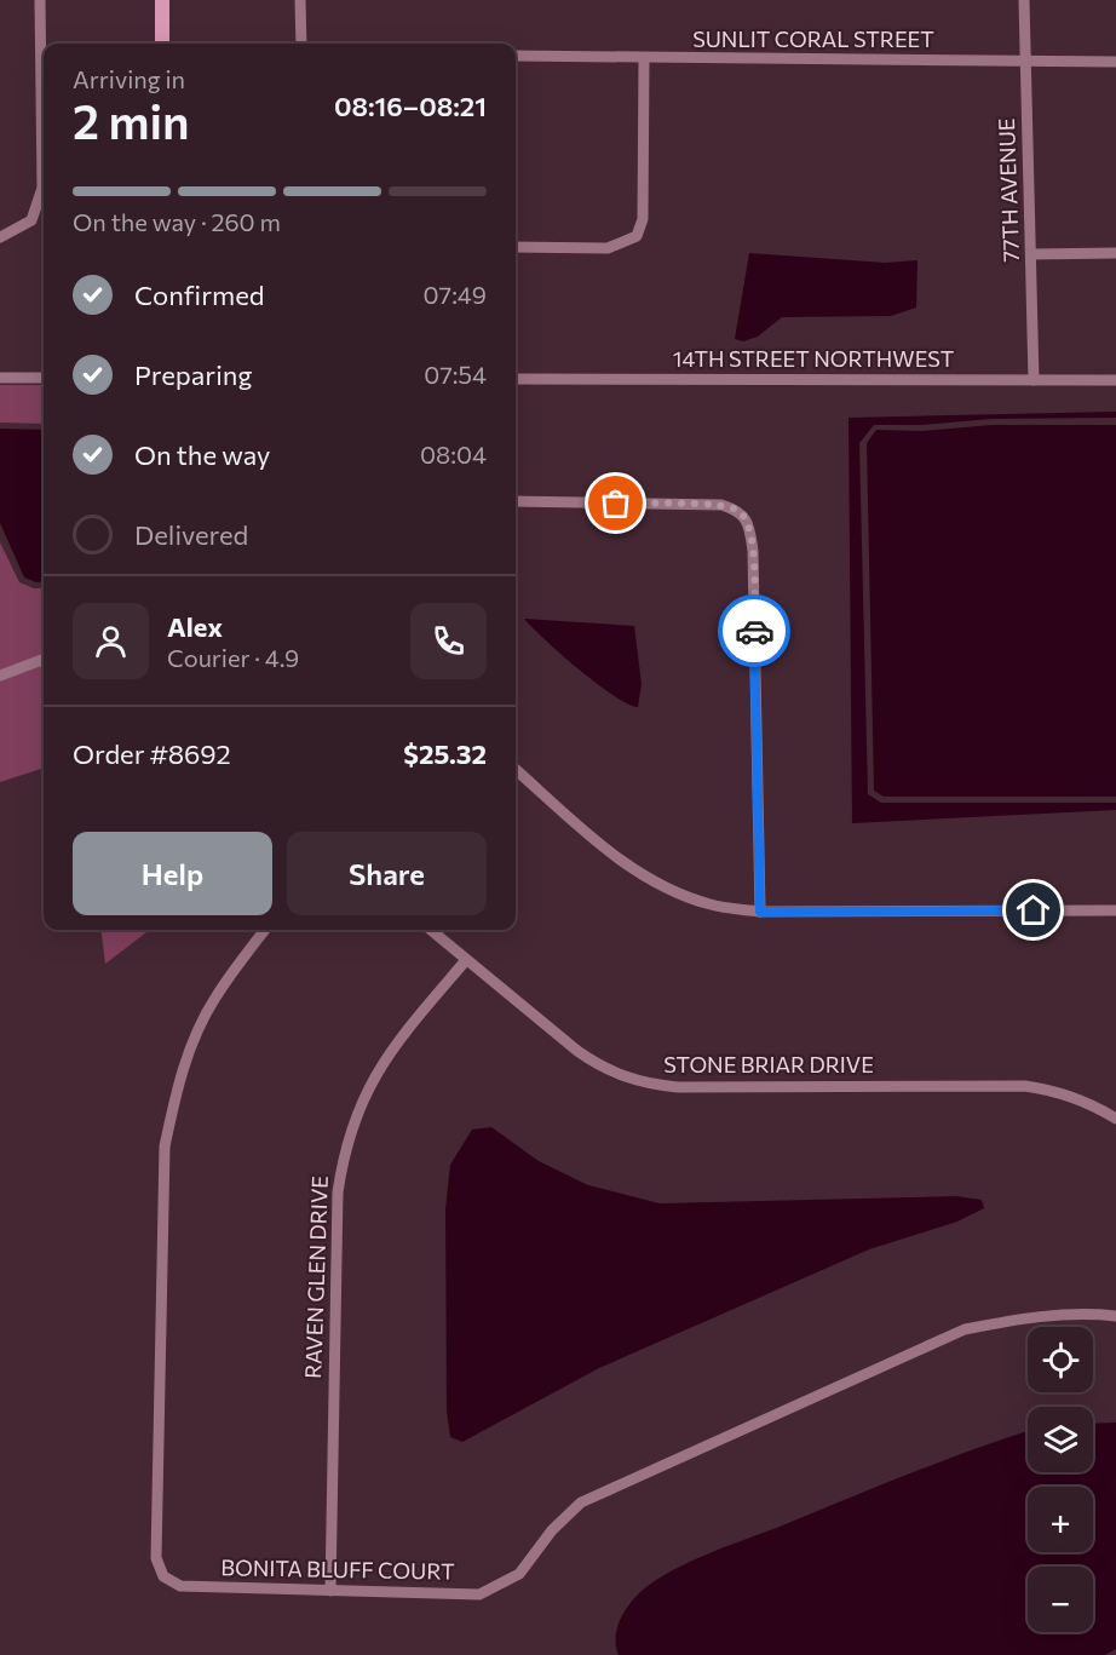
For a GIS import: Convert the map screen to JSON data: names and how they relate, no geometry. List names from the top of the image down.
{
  "streets": {
    "street": [
      "SUNLIT CORAL STREET",
      "77TH AVENUE",
      "14TH STREET NORTHWEST",
      "STONE BRIAR DRIVE",
      "RAVEN GLEN DRIVE",
      "BONITA BLUFF COURT"
    ]
  },
  "crossings": [
    ["SUNLIT CORAL STREET", "77TH AVENUE"],
    ["77TH AVENUE", "14TH STREET NORTHWEST"],
    ["STONE BRIAR DRIVE", "RAVEN GLEN DRIVE"],
    ["RAVEN GLEN DRIVE", "BONITA BLUFF COURT"]
  ],
  "page": {
    "heading": ["2 min", "Arriving in", "08:16–08:21"],
    "panel": [
      "Alex",
      "Courier · 4.9",
      "Order #8692",
      "$25.32"
    ],
    "bar": "On the way · 260 m",
    "list": [
      ["Confirmed", "07:49"],
      ["Preparing", "07:54"],
      ["On the way", "08:04"],
      "Delivered"
    ],
    "buttons": ["Help", "Share"],
    "map_buttons": ["+", "−"]
  }
}
